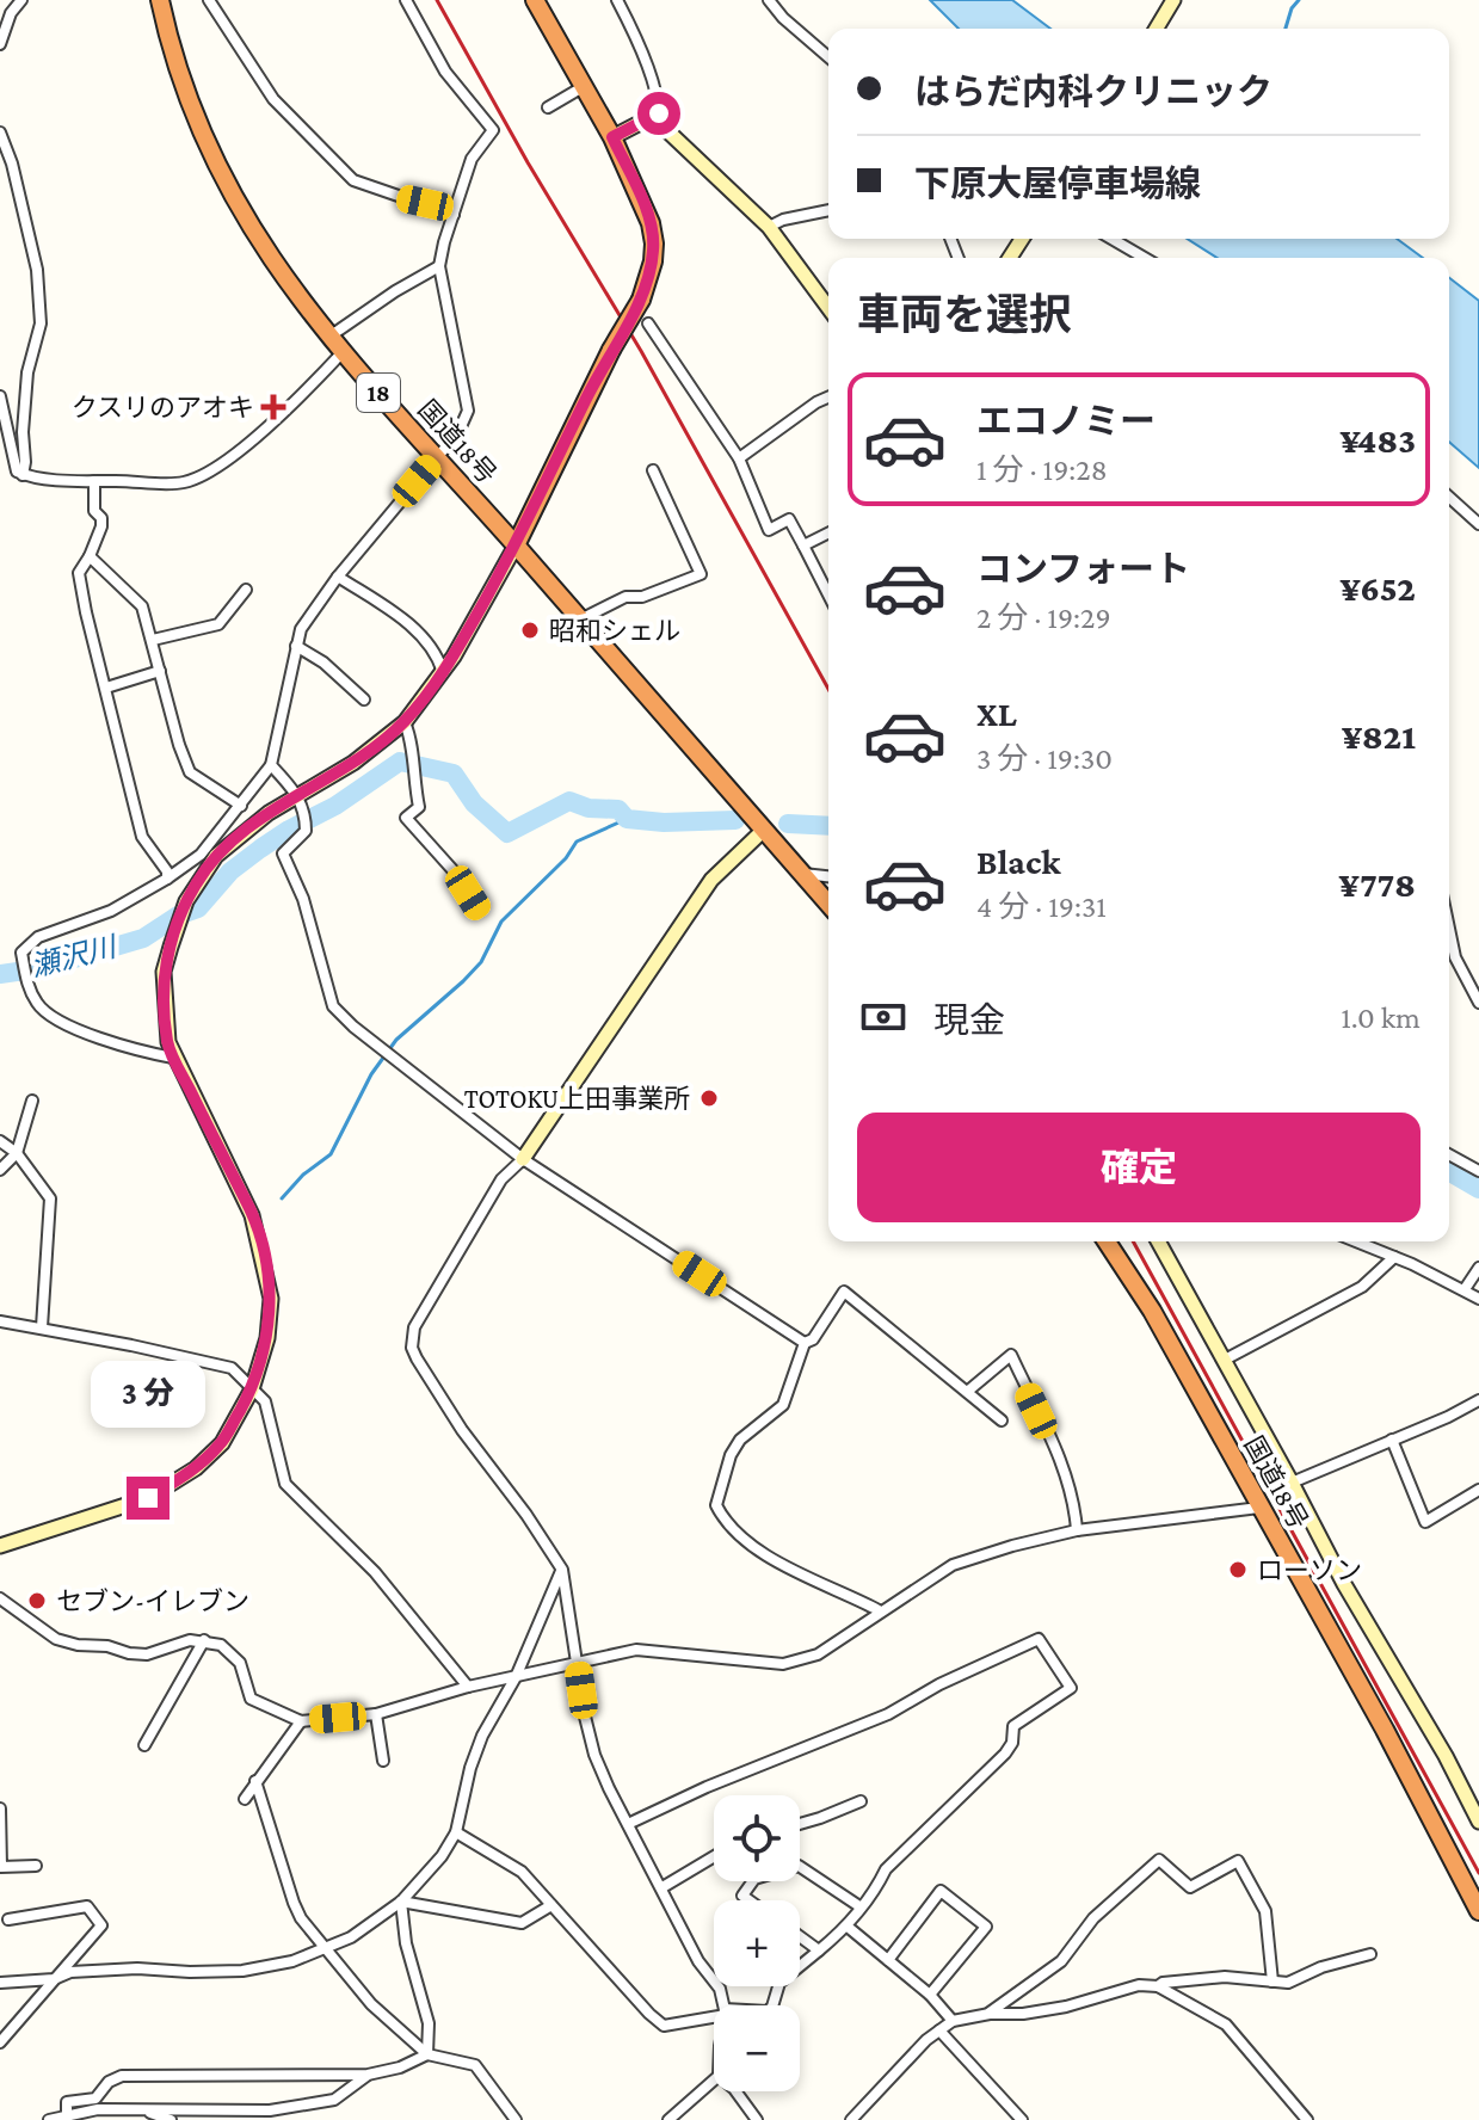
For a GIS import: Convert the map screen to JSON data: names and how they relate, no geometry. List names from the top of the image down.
{
  "streets": {
    "highway": ["18", "国道18号"]
  },
  "water": ["瀬沢川"],
  "places": {
    "health": ["クスリのアオキ"],
    "other": [
      "昭和シェル",
      "TOTOKU上田事業所",
      "ローソン",
      "セブン-イレブン"
    ]
  },
  "page": {
    "banner": ["はらだ内科クリニック", "下原大屋停車場線"],
    "heading": "車両を選択",
    "list": [
      {
        "name": "エコノミー",
        "note": "1 分 · 19:28",
        "value": "¥483"
      },
      {
        "name": "コンフォート",
        "note": "2 分 · 19:29",
        "value": "¥652"
      },
      {
        "name": "XL",
        "note": "3 分 · 19:30",
        "value": "¥821"
      },
      {
        "name": "Black",
        "note": "4 分 · 19:31",
        "value": "¥778"
      }
    ],
    "pay": ["現金", "1.0 km"],
    "buttons": "確定",
    "bubble": "3 分",
    "map_buttons": ["+", "−"]
  }
}
